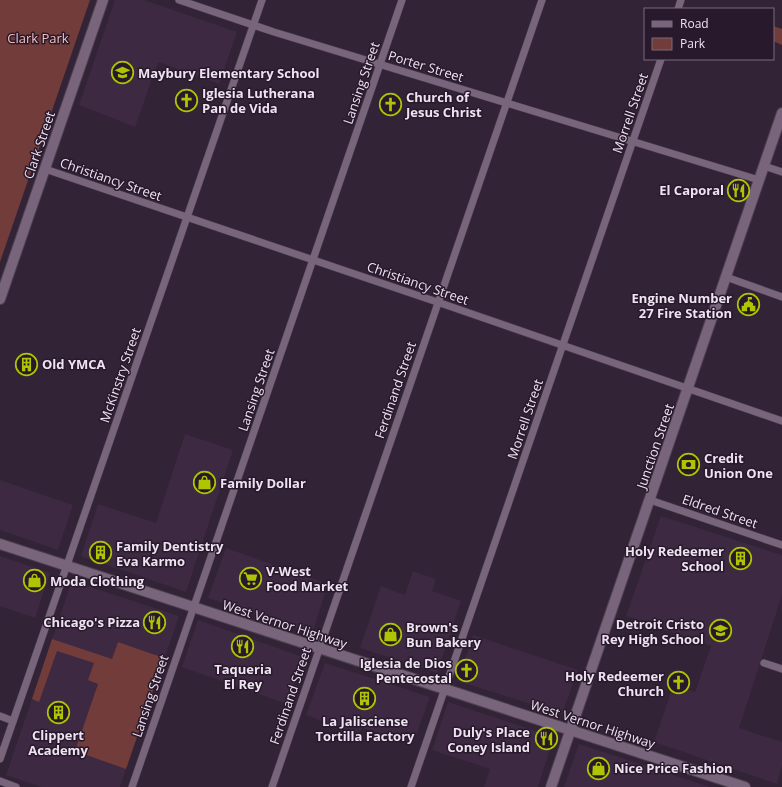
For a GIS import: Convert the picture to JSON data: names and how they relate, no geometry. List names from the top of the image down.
{
  "streets": {
    "street": [
      "Porter Street",
      "Lansing Street",
      "Morrell Street",
      "Clark Street",
      "Christiancy Street",
      "McKinstry Street",
      "Ferdinand Street",
      "Junction Street",
      "Eldred Street",
      "West Vernor Highway"
    ]
  },
  "crossings": [
    ["Porter Street", "Lansing Street"],
    ["Porter Street", "Morrell Street"],
    ["Porter Street", "McKinstry Street"],
    ["Porter Street", "Ferdinand Street"],
    ["Porter Street", "Junction Street"],
    ["Lansing Street", "Christiancy Street"],
    ["Lansing Street", "West Vernor Highway"],
    ["Morrell Street", "Christiancy Street"],
    ["Morrell Street", "West Vernor Highway"],
    ["Clark Street", "Christiancy Street"],
    ["Christiancy Street", "McKinstry Street"],
    ["Christiancy Street", "Ferdinand Street"],
    ["Christiancy Street", "Junction Street"],
    ["McKinstry Street", "West Vernor Highway"],
    ["Ferdinand Street", "West Vernor Highway"],
    ["Junction Street", "Eldred Street"],
    ["Junction Street", "West Vernor Highway"]
  ],
  "parks": ["Clark Park"],
  "places": {
    "school or university": ["Maybury Elementary School", "Detroit Cristo Rey High School"],
    "church": [
      "Iglesia Lutherana Pan de Vida",
      "Church of Jesus Christ",
      "Iglesia de Dios Pentecostal",
      "Holy Redeemer Church"
    ],
    "restaurant": [
      "El Caporal",
      "Chicago's Pizza",
      "Taqueria El Rey",
      "Duly's Place Coney Island"
    ],
    "public building": ["Engine Number 27 Fire Station"],
    "building": [
      "Old YMCA",
      "Family Dentistry Eva Karmo",
      "Holy Redeemer School",
      "La Jalisciense Tortilla Factory",
      "Clippert Academy"
    ],
    "bank": ["Credit Union One"],
    "shop": [
      "Family Dollar",
      "Moda Clothing",
      "Brown's Bun Bakery",
      "Nice Price Fashion"
    ],
    "supermarket": ["V-West Food Market"]
  },
  "legend": ["Road", "Park"]
}
